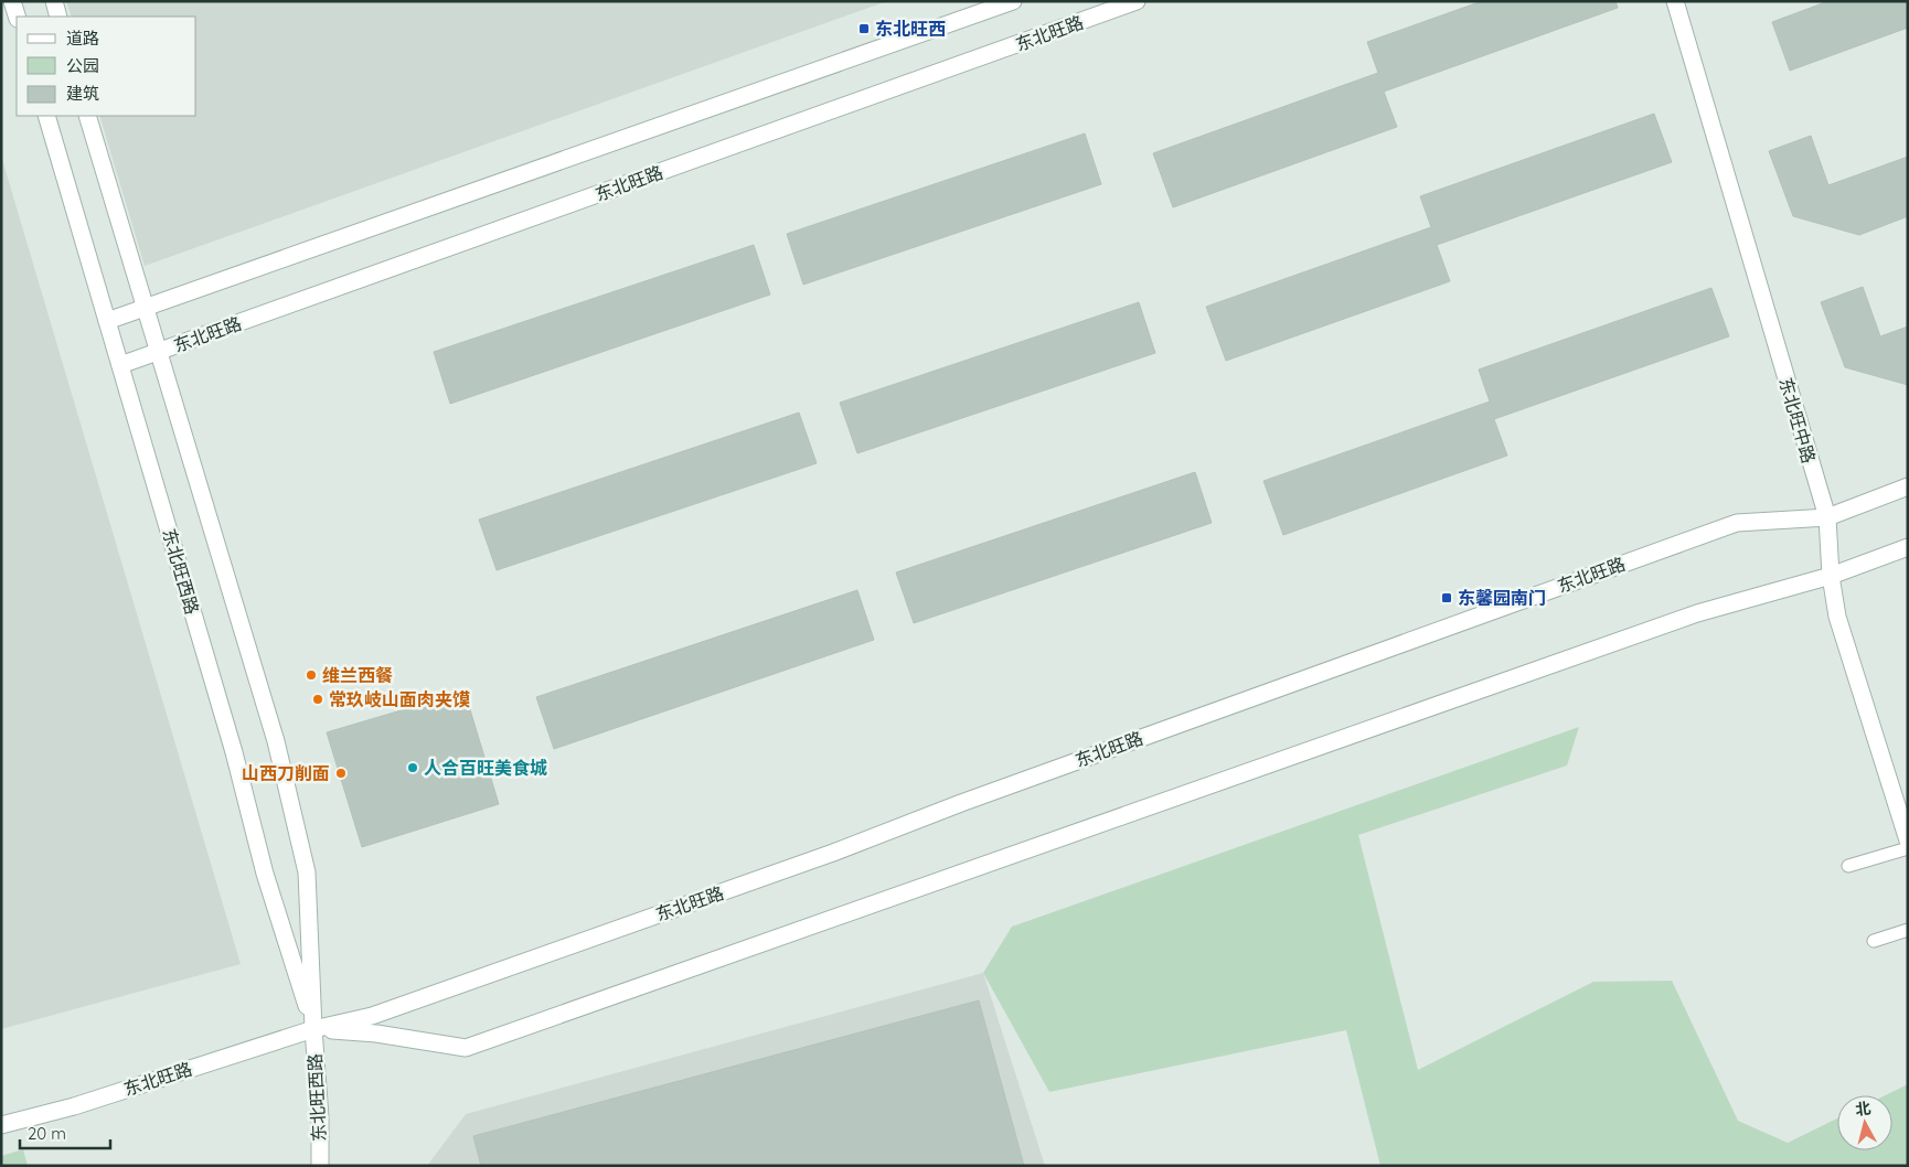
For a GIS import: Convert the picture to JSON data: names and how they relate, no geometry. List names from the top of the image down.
{
  "streets": {
    "street": ["东北旺路", "东北旺中路", "东北旺西路"]
  },
  "crossings": [
    ["东北旺路", "东北旺中路"],
    ["东北旺路", "东北旺西路"]
  ],
  "places": {
    "transit": ["东北旺西", "东馨园南门"],
    "other": [
      "维兰西餐",
      "常玖岐山面肉夹馍",
      "人合百旺美食城",
      "山西刀削面"
    ]
  },
  "legend": ["道路", "公园", "建筑"],
  "scale_bar": "20 m",
  "north": "top"
}
